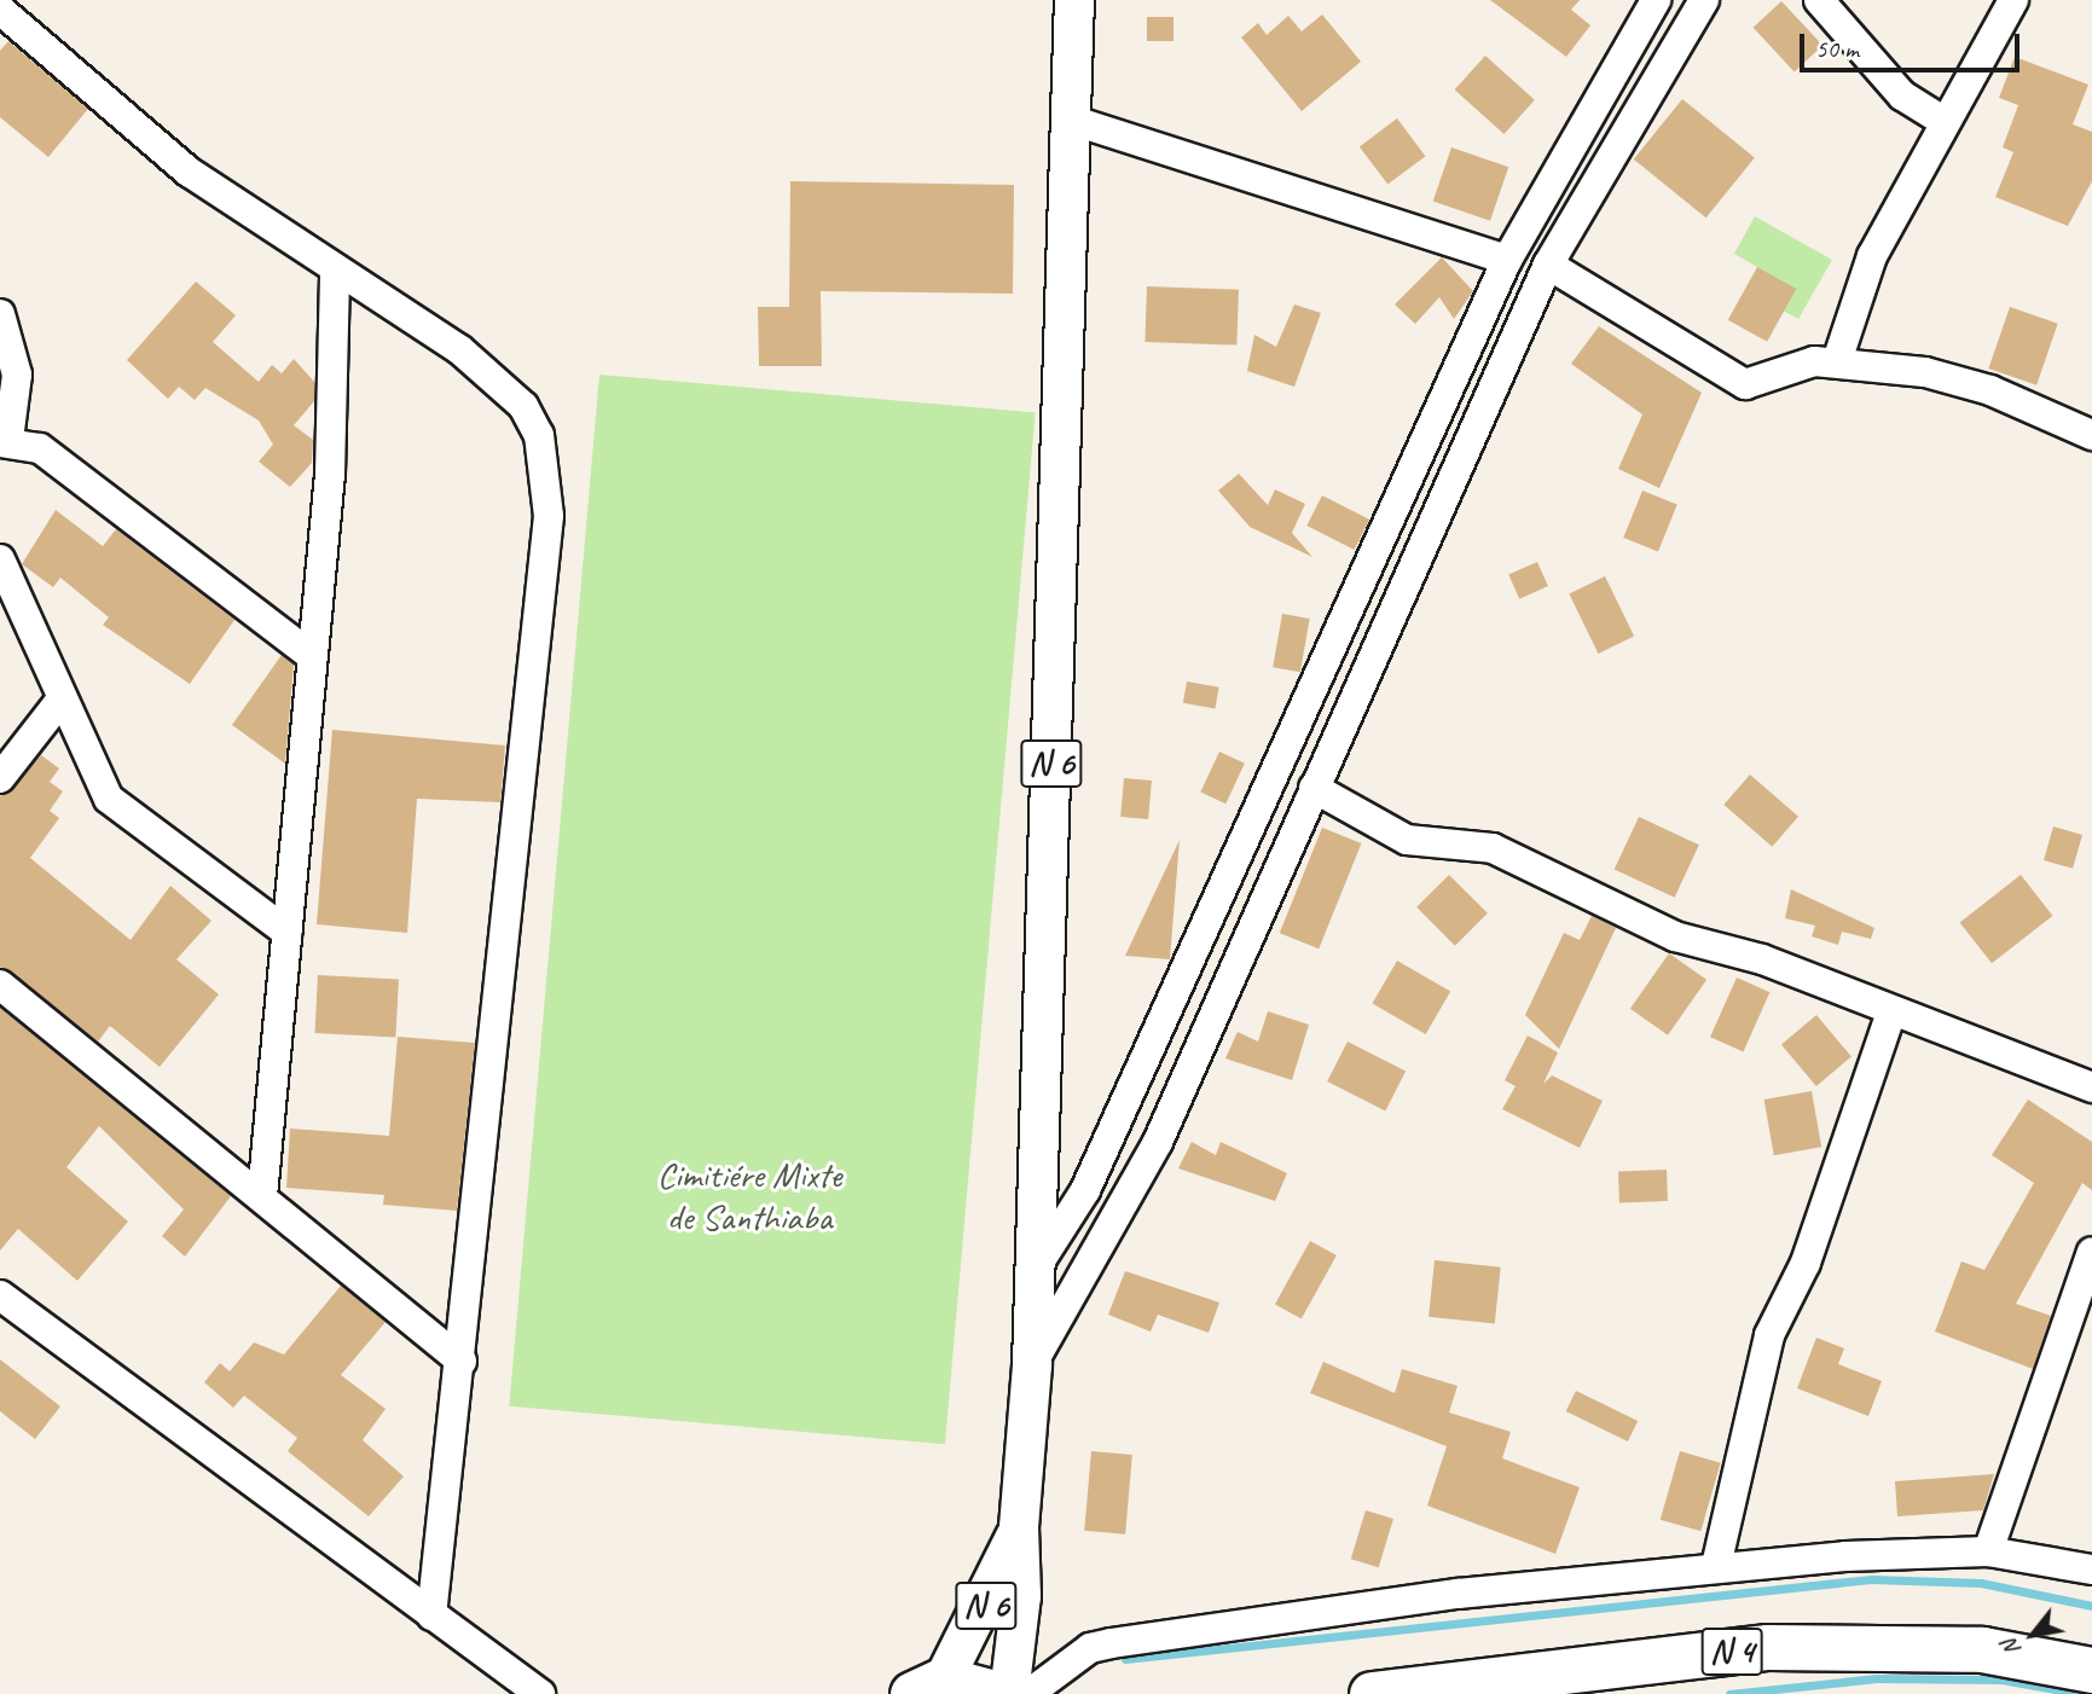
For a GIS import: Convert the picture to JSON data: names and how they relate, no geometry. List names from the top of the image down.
{
  "streets": {
    "highway": ["N 4"],
    "main road": ["N 6"]
  },
  "parks": ["Cimitiére Mixte de Santhiaba"],
  "scale_bar": "50 m",
  "north": "bottom left"
}
